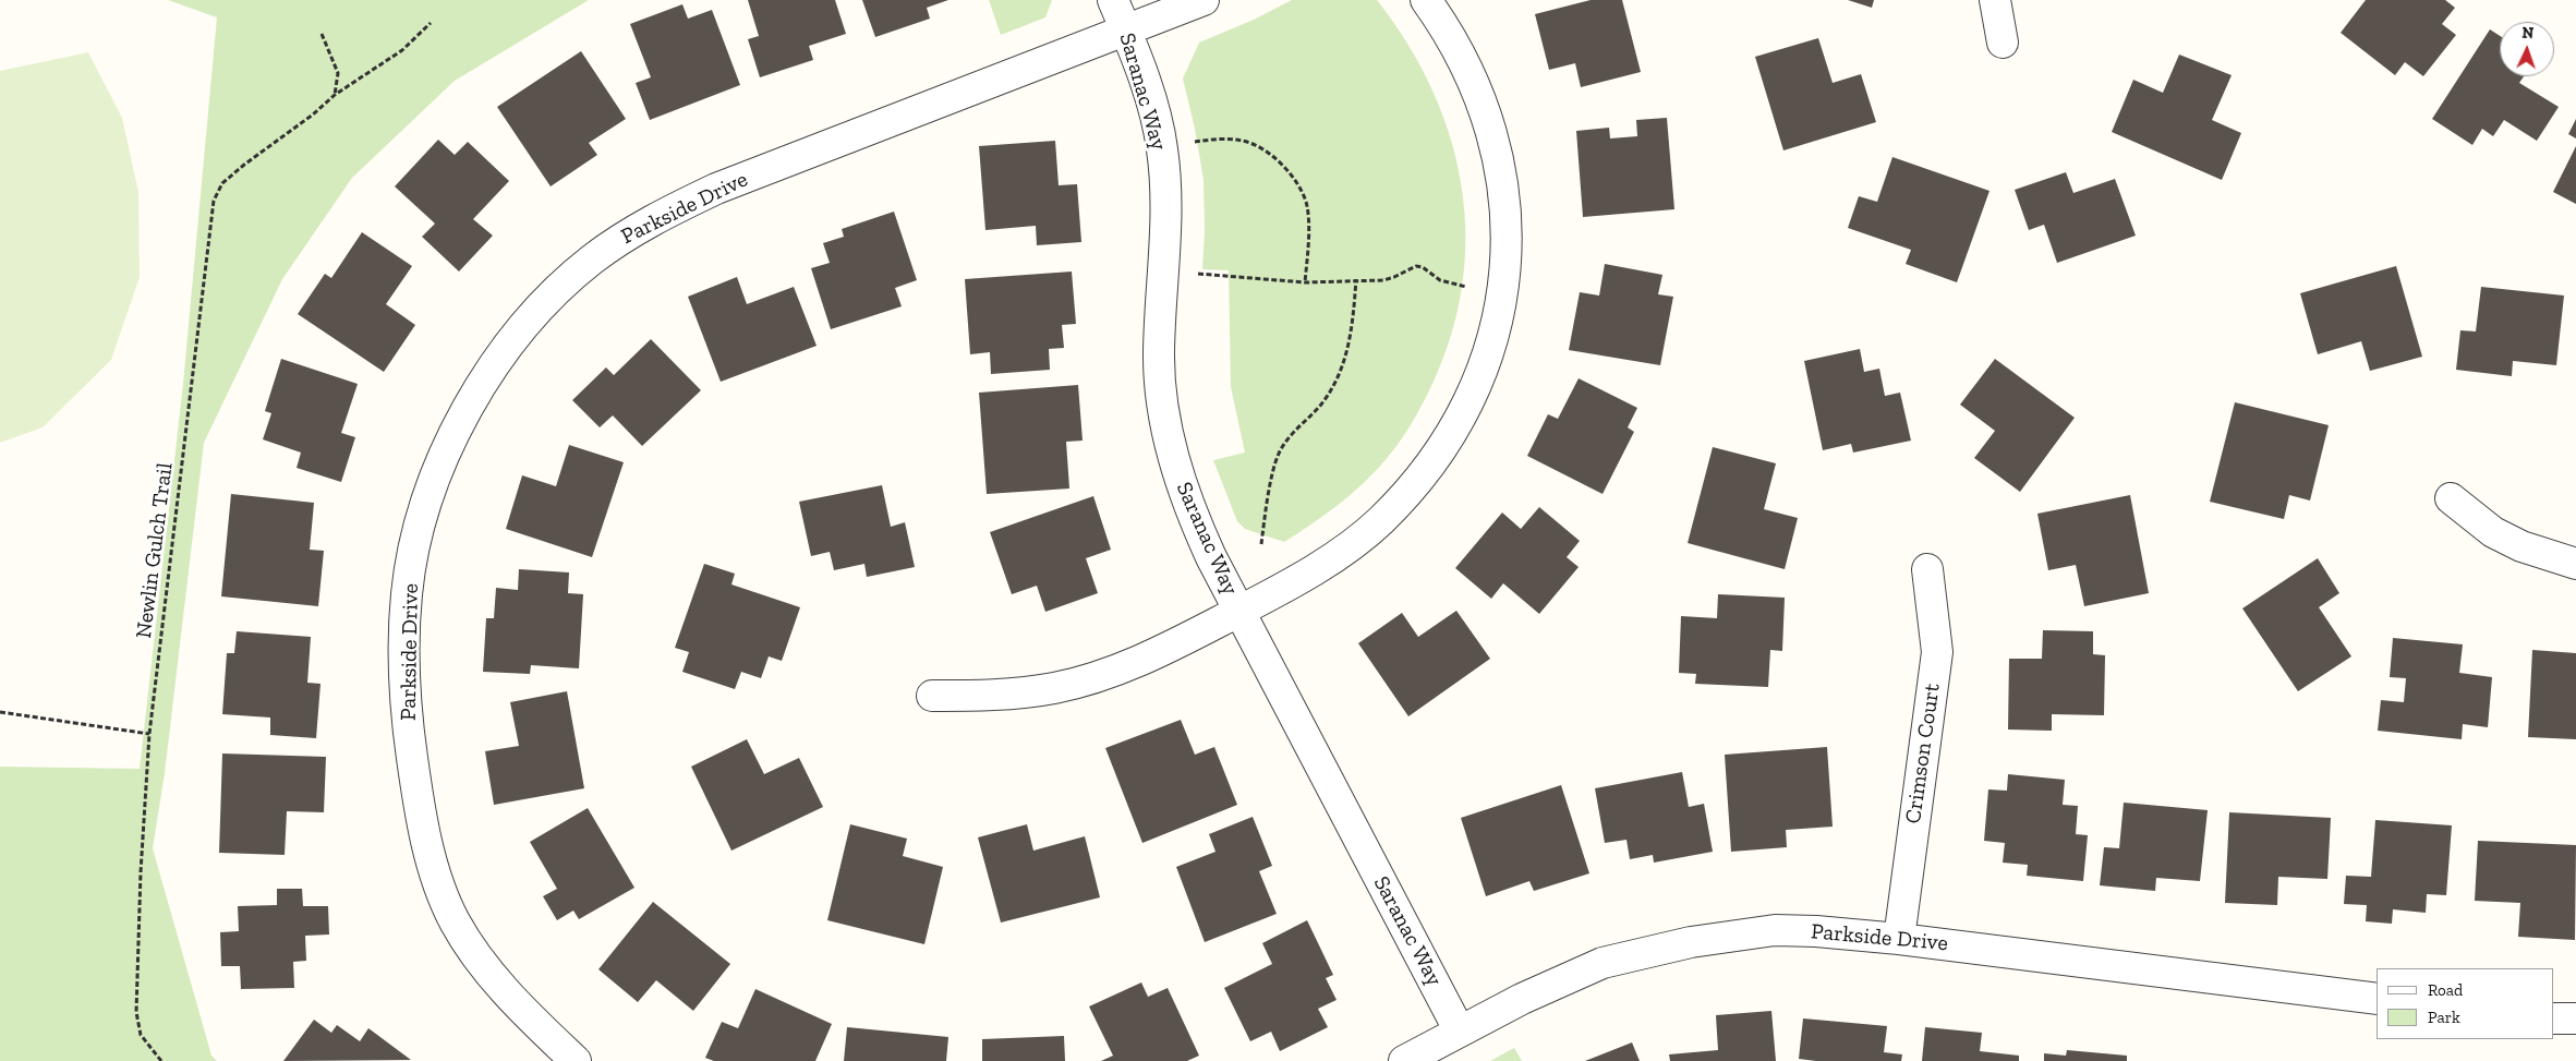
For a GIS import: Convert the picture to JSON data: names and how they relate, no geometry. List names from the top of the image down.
{
  "streets": {
    "street": ["Saranac Way", "Parkside Drive", "Crimson Court"],
    "path": ["Newlin Gulch Trail"]
  },
  "crossings": [
    ["Saranac Way", "Parkside Drive"],
    ["Parkside Drive", "Crimson Court"]
  ],
  "legend": ["Road", "Park"],
  "north": "top"
}
